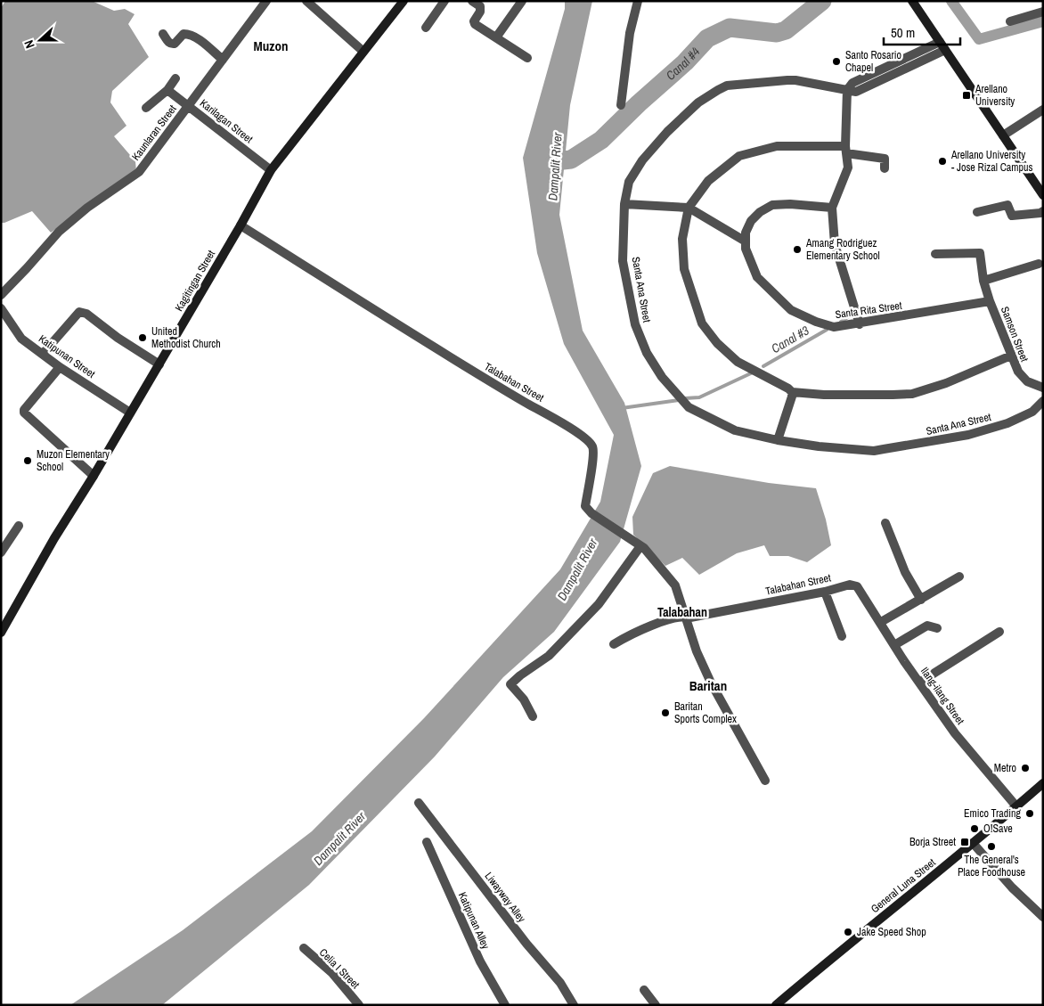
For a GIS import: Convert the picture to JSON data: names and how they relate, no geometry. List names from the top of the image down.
{
  "streets": {
    "street": [
      "Karilagan Street",
      "Kaunlaran Street",
      "Kagitingan Street",
      "Santa Ana Street",
      "Santa Rita Street",
      "Samson Street",
      "Katipunan Street",
      "Talabahan Street",
      "Ilang-ilang Street",
      "General Luna Street",
      "Liwayway Alley",
      "Katipunan Alley",
      "Celia I Street"
    ]
  },
  "crossings": [
    ["Karilagan Street", "Kaunlaran Street"],
    ["Karilagan Street", "Kagitingan Street"],
    ["Kagitingan Street", "Katipunan Street"],
    ["Kagitingan Street", "Talabahan Street"],
    ["Santa Rita Street", "Samson Street"],
    ["Talabahan Street", "Ilang-ilang Street"],
    ["Ilang-ilang Street", "General Luna Street"]
  ],
  "districts": ["Muzon", "Talabahan", "Baritan"],
  "water": ["Canal #4", "Dampalit River", "Canal #3"],
  "places": {
    "other": [
      "Santo Rosario Chapel",
      "Arellano University - Jose Rizal Campus",
      "Amang Rodriguez Elementary School",
      "United Methodist Church",
      "Muzon Elementary School",
      "Baritan Sports Complex",
      "Metro",
      "Emico Trading",
      "O!Save",
      "The General's Place Foodhouse",
      "Jake Speed Shop"
    ],
    "transit": ["Arellano University", "Borja Street"]
  },
  "scale_bar": "50 m",
  "north": "left"
}
